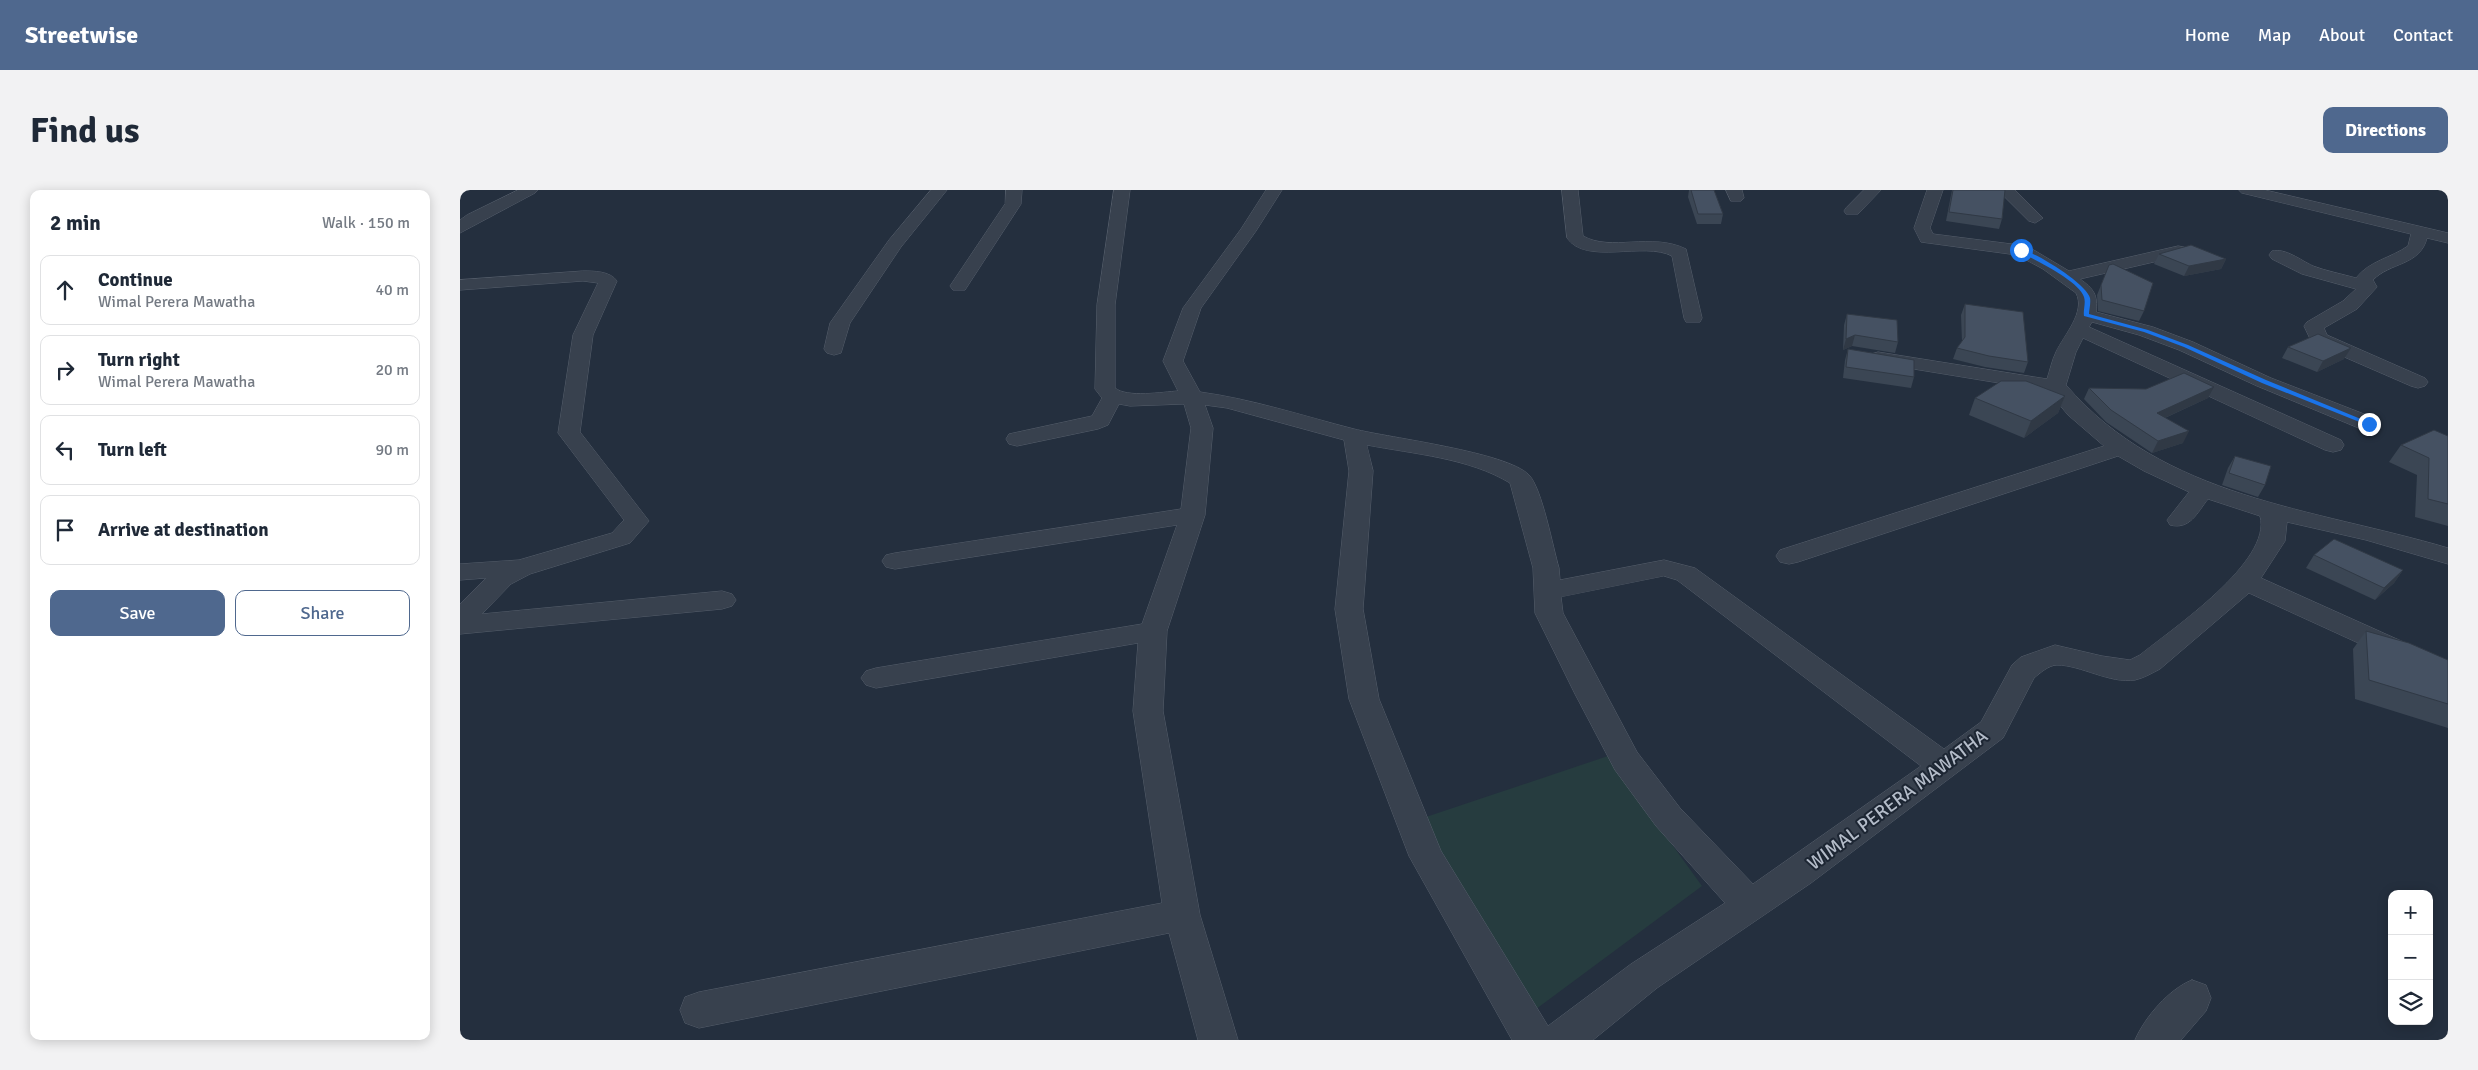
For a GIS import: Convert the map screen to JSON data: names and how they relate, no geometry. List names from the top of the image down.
{
  "streets": {
    "street": ["WIMAL PERERA MAWATHA"]
  },
  "page": {
    "header": "Streetwise",
    "nav": [
      "Home",
      "Map",
      "About",
      "Contact"
    ],
    "buttons": [
      "Directions",
      ["Save", "Share"]
    ],
    "title": "Find us",
    "heading": ["2 min", "Walk · 150 m"],
    "list": [
      ["Continue", "Wimal Perera Mawatha", "40 m"],
      ["Turn right", "Wimal Perera Mawatha", "20 m"],
      ["Turn left", "90 m"],
      "Arrive at destination"
    ],
    "map_buttons": ["+", "−"]
  }
}
